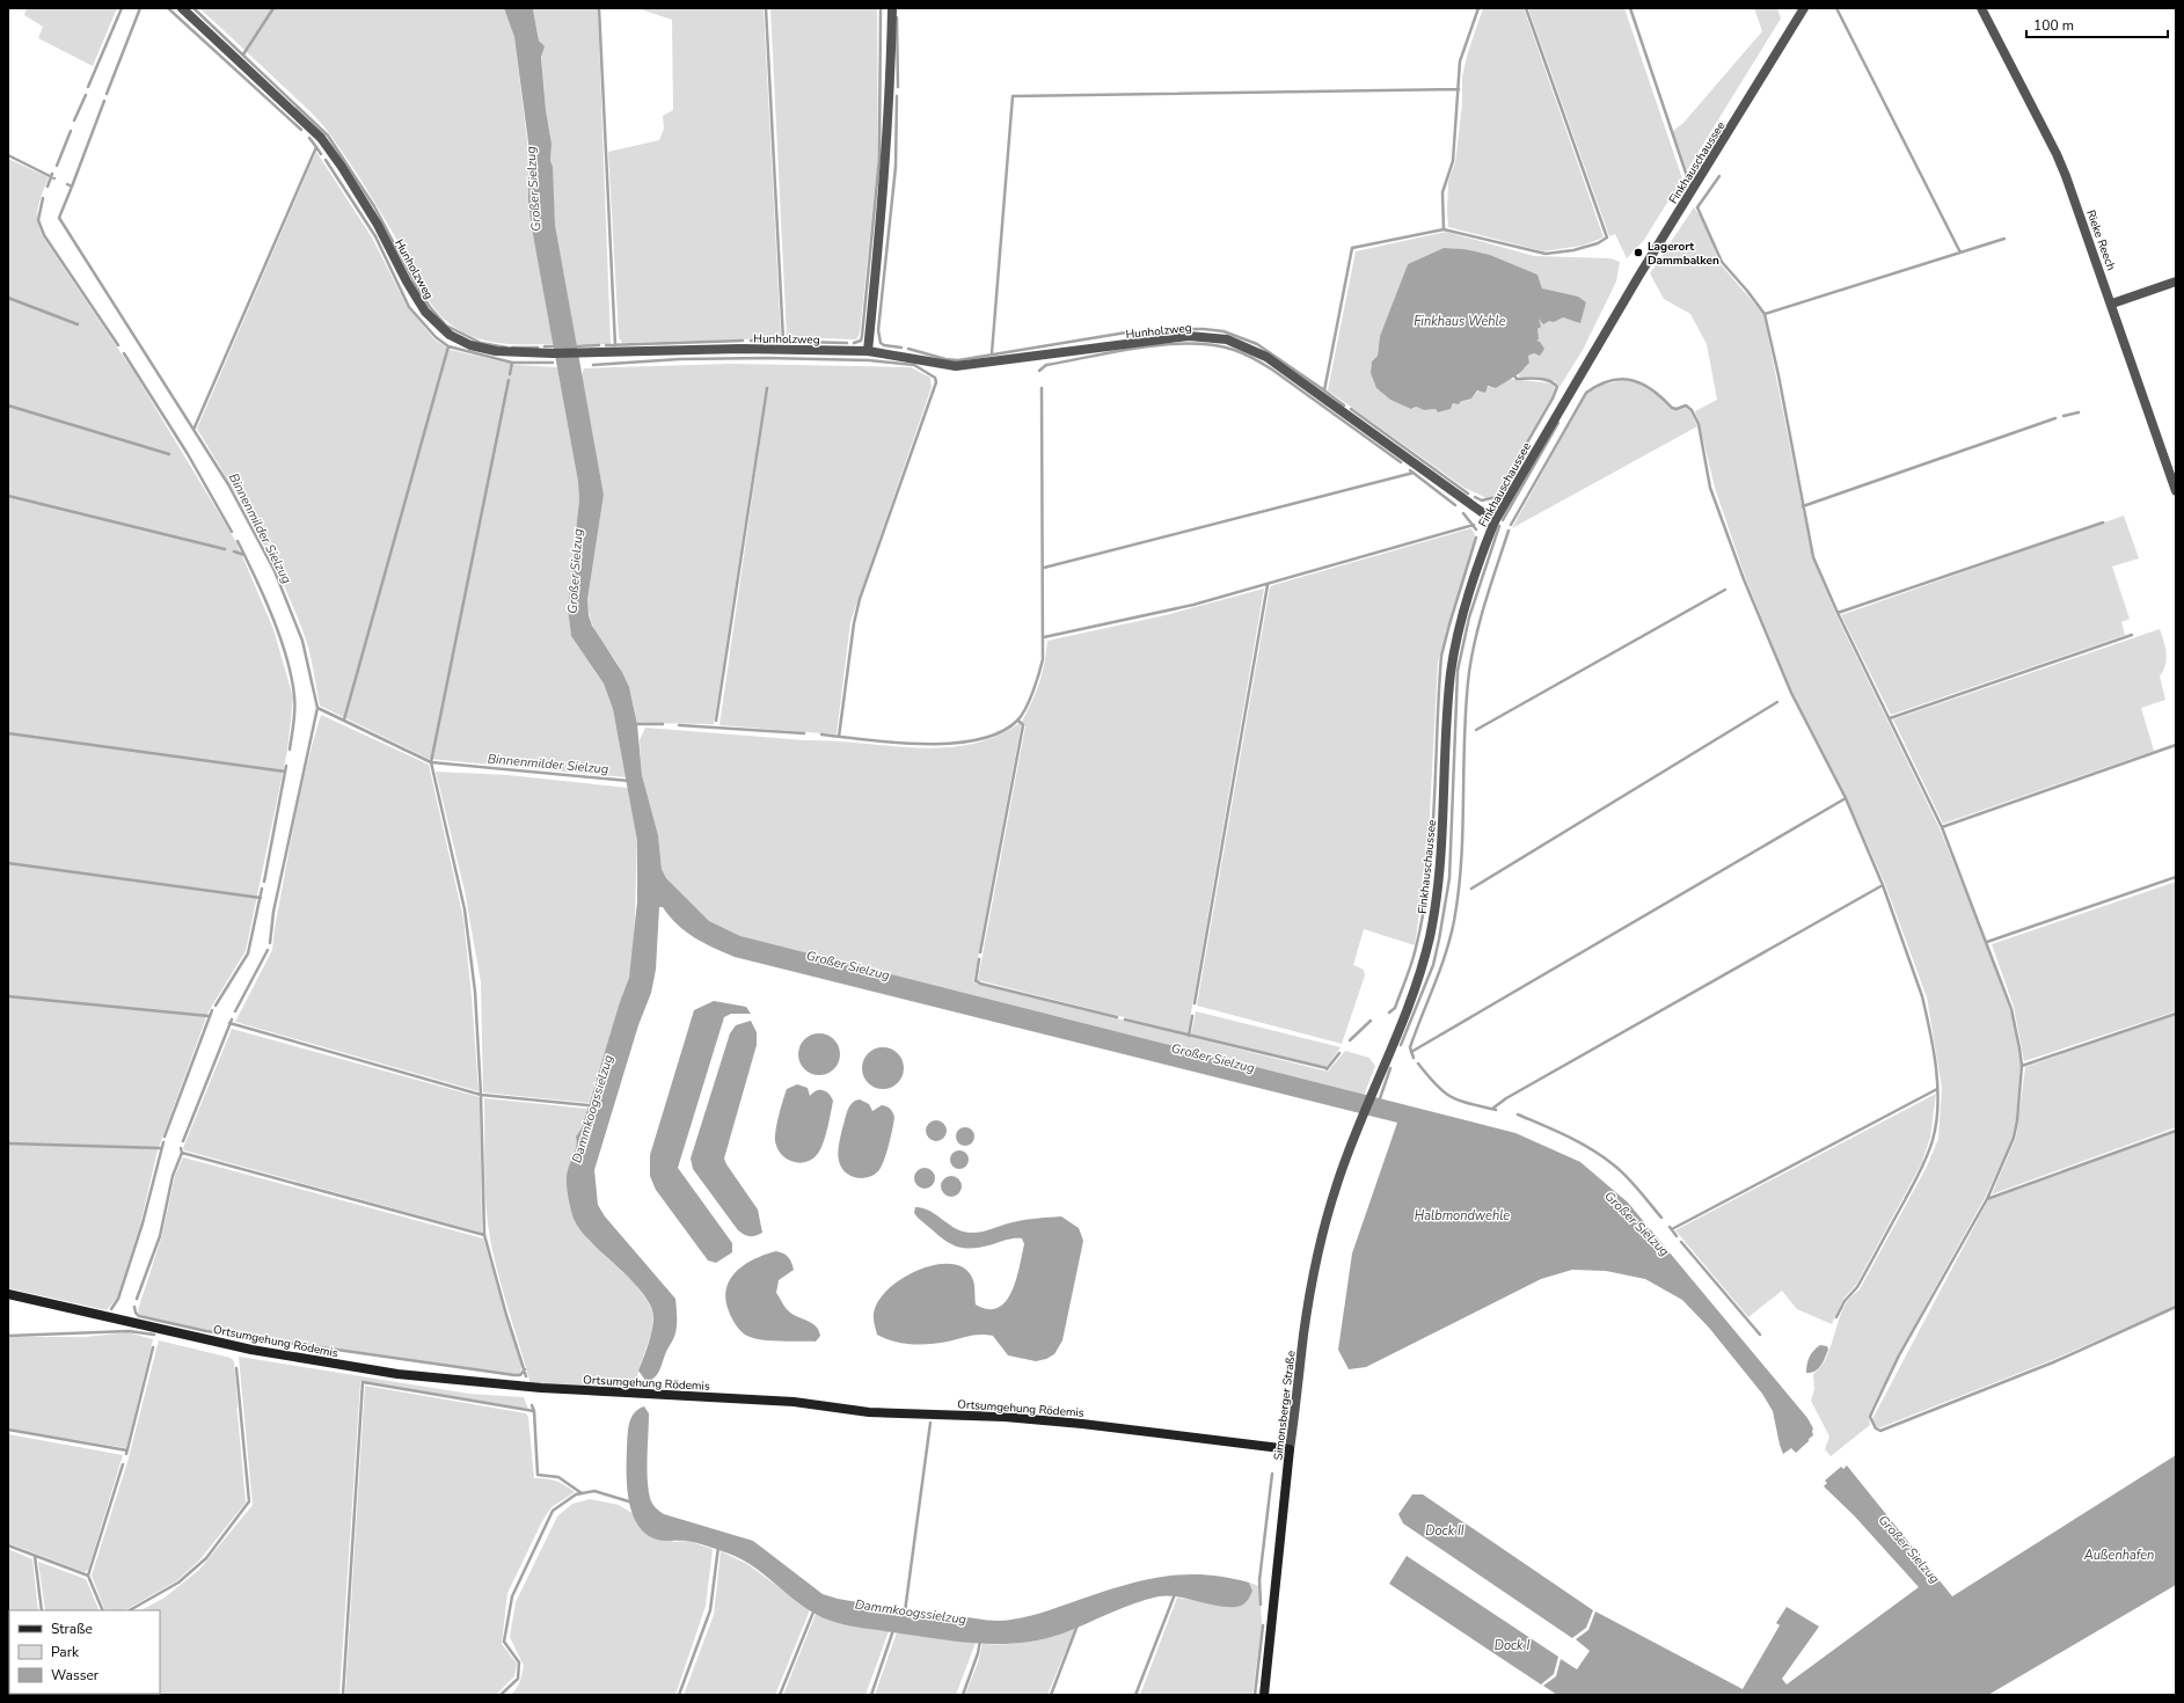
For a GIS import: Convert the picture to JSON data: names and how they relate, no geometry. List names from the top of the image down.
{
  "streets": {
    "main road": ["Ortsumgehung Rödemis", "Simonsberger Straße"],
    "street": ["Finkhauschaussee", "Rieke Reech", "Hunholzweg"]
  },
  "crossings": [
    ["Finkhauschaussee", "Hunholzweg"],
    ["Finkhauschaussee", "Simonsberger Straße"],
    ["Ortsumgehung Rödemis", "Simonsberger Straße"]
  ],
  "water": [
    "Großer Sielzug",
    "Finkhaus Wehle",
    "Binnenmilder Sielzug",
    "Dammkoogssielzug",
    "Halbmondwehle",
    "Dock II",
    "Außenhafen",
    "Dock I"
  ],
  "places": ["Lagerort Dammbalken"],
  "legend": ["Straße", "Park", "Wasser"],
  "scale_bar": "100 m"
}
